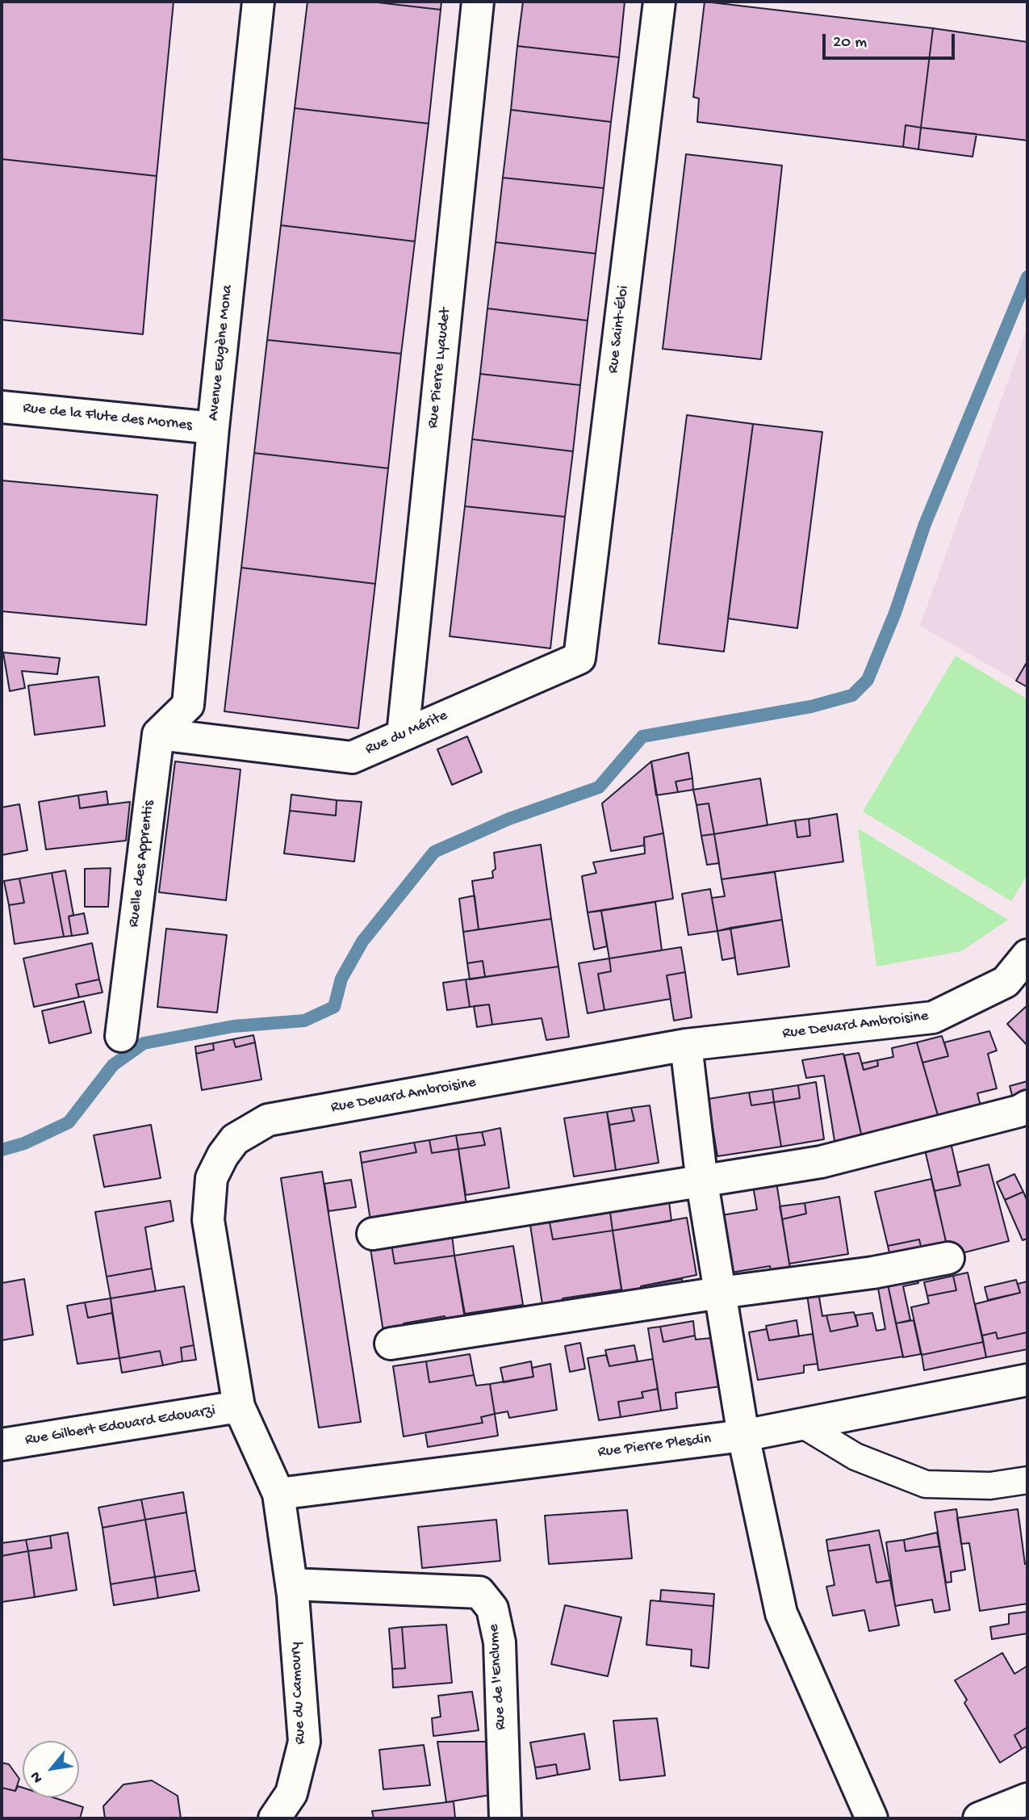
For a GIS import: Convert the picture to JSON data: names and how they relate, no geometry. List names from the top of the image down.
{
  "streets": {
    "street": [
      "Rue Saint-Éloi",
      "Avenue Eugène Mona",
      "Rue Pierre Lyaudet",
      "Rue de la Flute des Mornes",
      "Rue du Mérite",
      "Ruelle des Apprentis",
      "Rue Devard Ambroisine",
      "Rue Gilbert Edouard Edouarzi",
      "Rue Pierre Plesdin",
      "Rue de l'Enclume",
      "Rue du Camoury"
    ]
  },
  "crossings": [
    ["Rue Saint-Éloi", "Rue du Mérite"],
    ["Avenue Eugène Mona", "Rue de la Flute des Mornes"],
    ["Avenue Eugène Mona", "Rue du Mérite"],
    ["Avenue Eugène Mona", "Ruelle des Apprentis"],
    ["Rue Pierre Lyaudet", "Rue du Mérite"],
    ["Rue du Mérite", "Ruelle des Apprentis"],
    ["Rue Devard Ambroisine", "Rue Gilbert Edouard Edouarzi"],
    ["Rue Devard Ambroisine", "Rue Pierre Plesdin"],
    ["Rue Devard Ambroisine", "Rue de l'Enclume"],
    ["Rue Devard Ambroisine", "Rue du Camoury"],
    ["Rue de l'Enclume", "Rue du Camoury"]
  ],
  "scale_bar": "20 m",
  "north": "bottom left"
}
